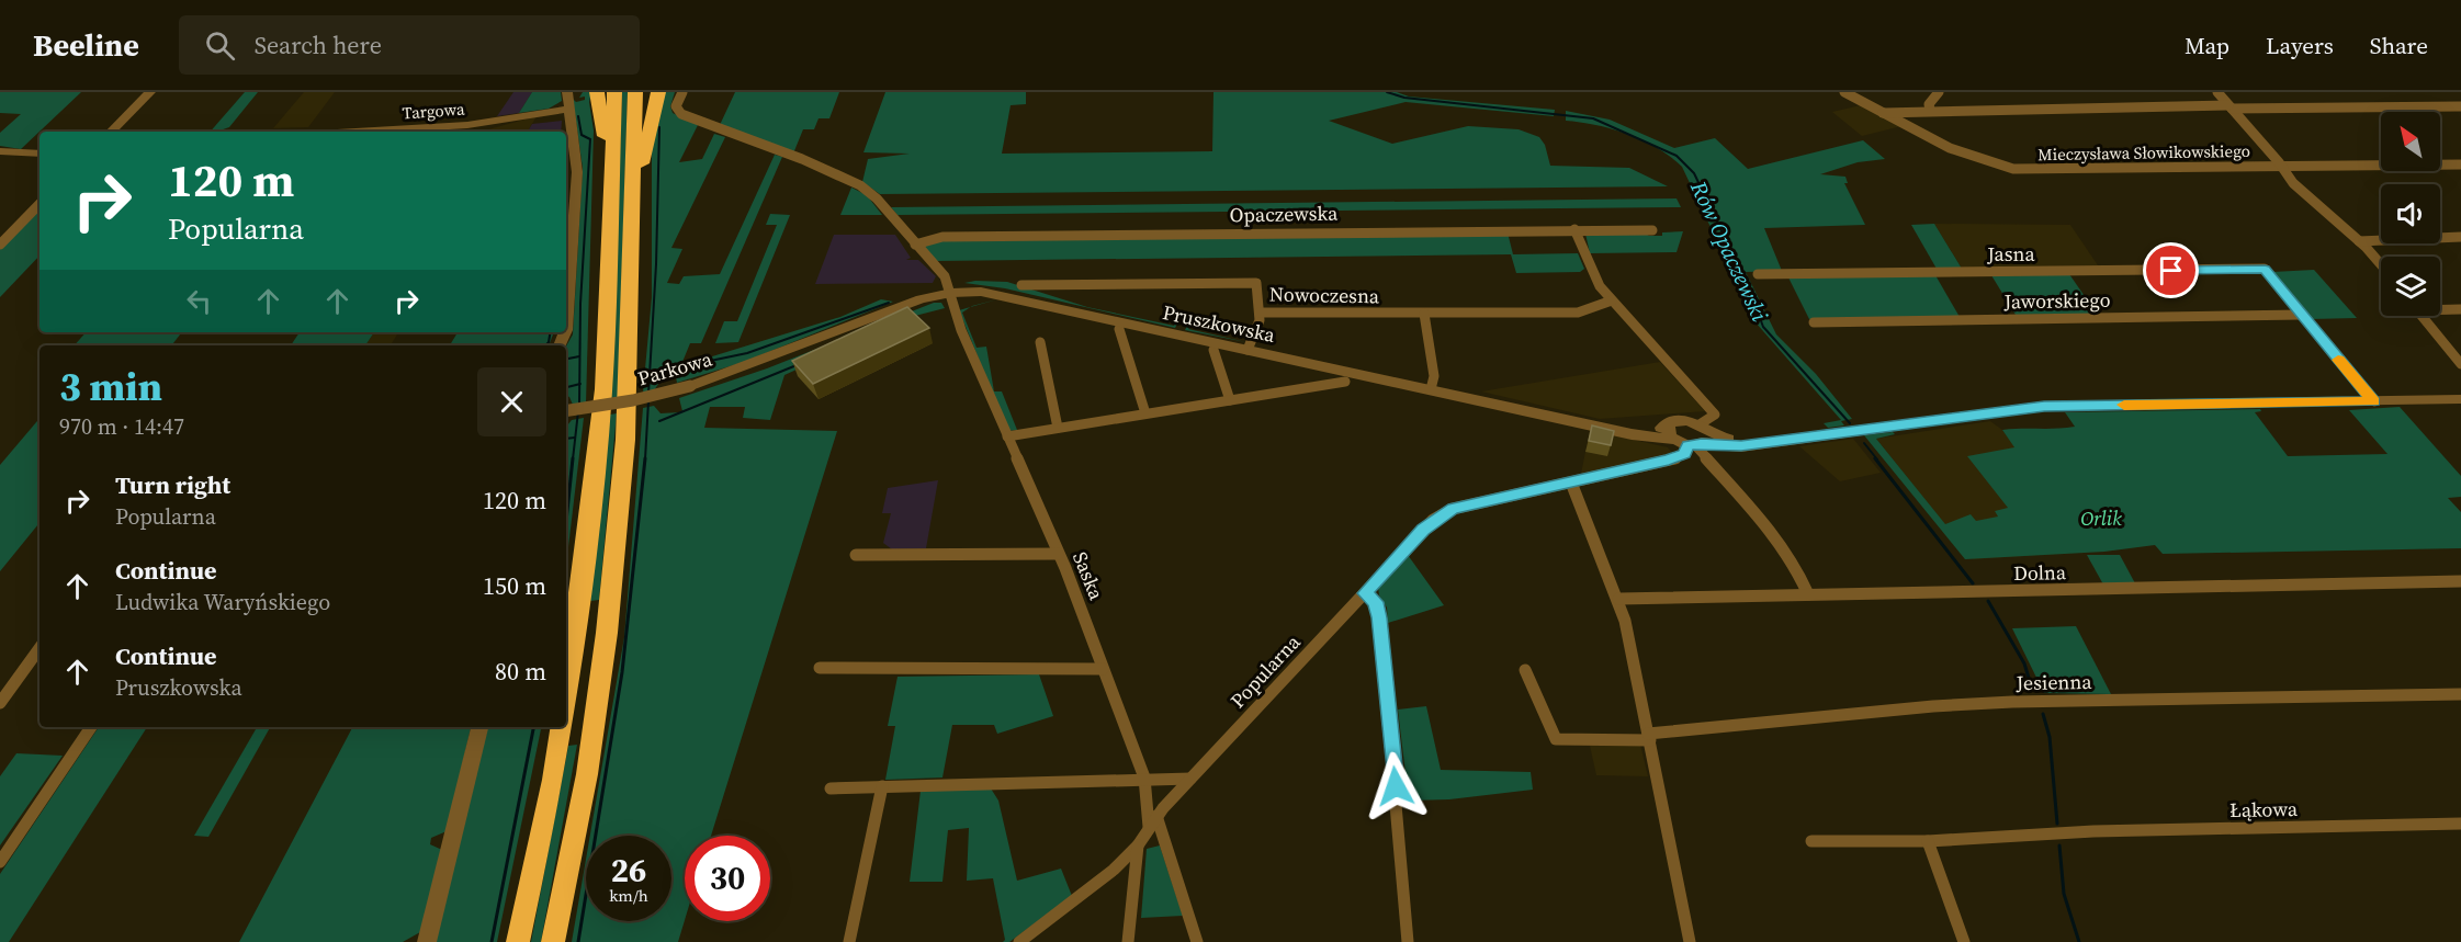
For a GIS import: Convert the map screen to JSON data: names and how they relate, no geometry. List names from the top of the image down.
{
  "streets": {
    "street": [
      "Targowa",
      "Mieczysława Słowikowskiego",
      "Opaczewska",
      "Jasna",
      "Nowoczesna",
      "Jaworskiego",
      "Pruszkowska",
      "Parkowa",
      "Dolna",
      "Saska",
      "Popularna",
      "Jesienna",
      "Łąkowa"
    ]
  },
  "crossings": [
    ["Jasna", "Jaworskiego"],
    ["Pruszkowska", "Parkowa"],
    ["Pruszkowska", "Saska"],
    ["Saska", "Popularna"]
  ],
  "water": ["Rów Opaczewski"],
  "parks": ["Orlik"],
  "north": "top left",
  "page": {
    "header": "Beeline",
    "search": "Search here",
    "nav": ["Map", "Layers", "Share"],
    "turn": ["120 m", "Popularna"],
    "heading": ["3 min", "970 m · 14:47"],
    "list": [
      {
        "name": "Turn right",
        "note": "Popularna",
        "value": "120 m"
      },
      {
        "name": "Continue",
        "note": "Ludwika Waryńskiego",
        "value": "150 m"
      },
      {
        "name": "Continue",
        "note": "Pruszkowska",
        "value": "80 m"
      }
    ],
    "speed": "26 km/h",
    "limit": "30"
  }
}
